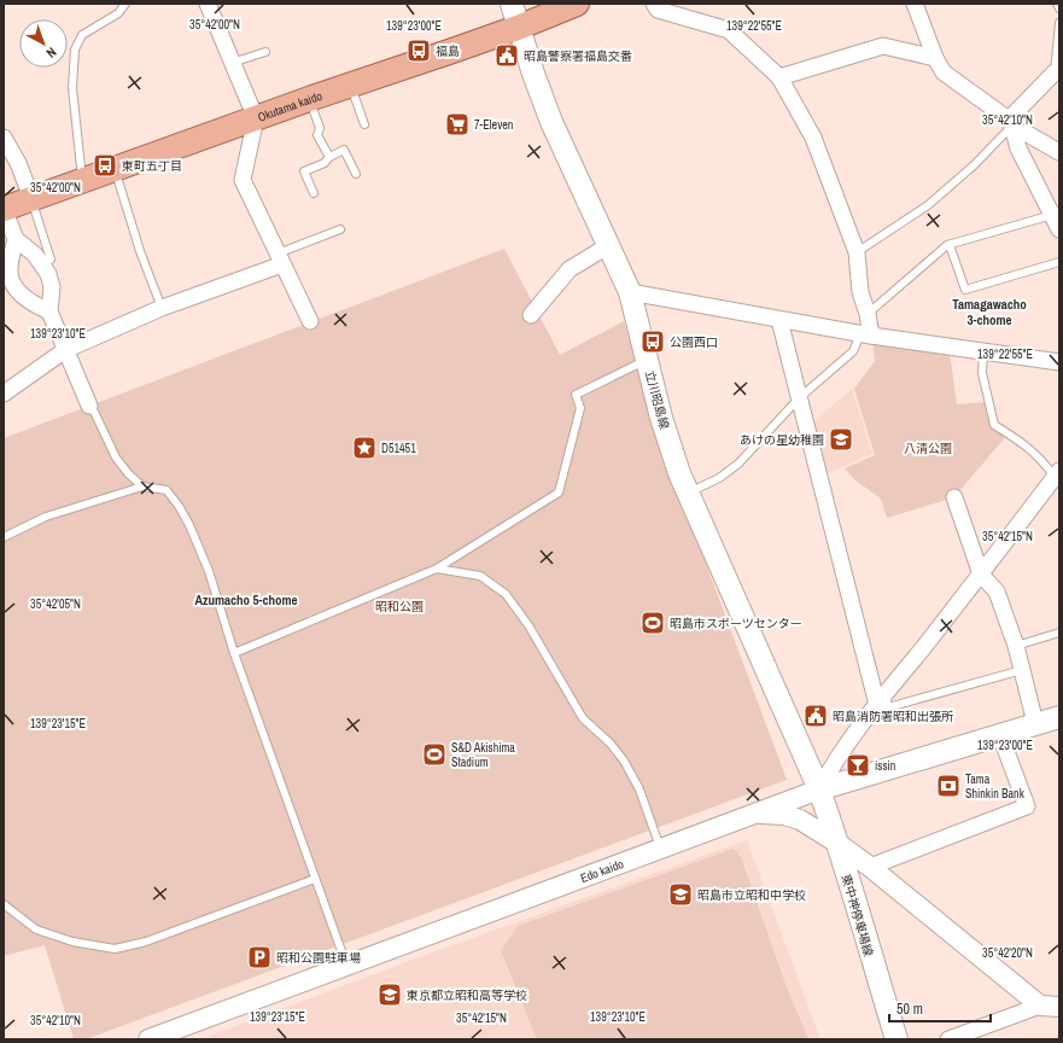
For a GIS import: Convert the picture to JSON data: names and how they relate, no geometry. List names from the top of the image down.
{
  "streets": {
    "main road": [
      "Okutama kaido",
      "立川昭島線",
      "Edo kaido",
      "東中神停車場線"
    ]
  },
  "crossings": [
    ["Okutama kaido", "立川昭島線"],
    ["立川昭島線", "Edo kaido"],
    ["立川昭島線", "東中神停車場線"],
    ["Edo kaido", "東中神停車場線"]
  ],
  "districts": ["Tamagawacho 3-chome", "Azumacho 5-chome"],
  "parks": ["八清公園", "昭和公園"],
  "places": {
    "bus stop": ["福島", "東町五丁目", "公園西口"],
    "public building": ["昭島警察署福島交番", "昭島消防署昭和出張所"],
    "supermarket": ["7-Eleven"],
    "school or university": ["あけの星幼稚園", "昭島市立昭和中学校", "東京都立昭和高等学校"],
    "place": ["D51451"],
    "sports": ["昭島市スポーツセンター", "S&D Akishima Stadium"],
    "bar": ["issin"],
    "bank": ["Tama Shinkin Bank"],
    "parking": ["昭和公園駐車場"]
  },
  "scale_bar": "50 m",
  "north": "bottom right",
  "coordinates": [
    "35°42'00\"N",
    "139°23'00\"E",
    "139°22'55\"E",
    "35°42'10\"N",
    "139°23'10\"E",
    "35°42'15\"N",
    "35°42'05\"N",
    "139°23'15\"E",
    "35°42'20\"N"
  ]
}
